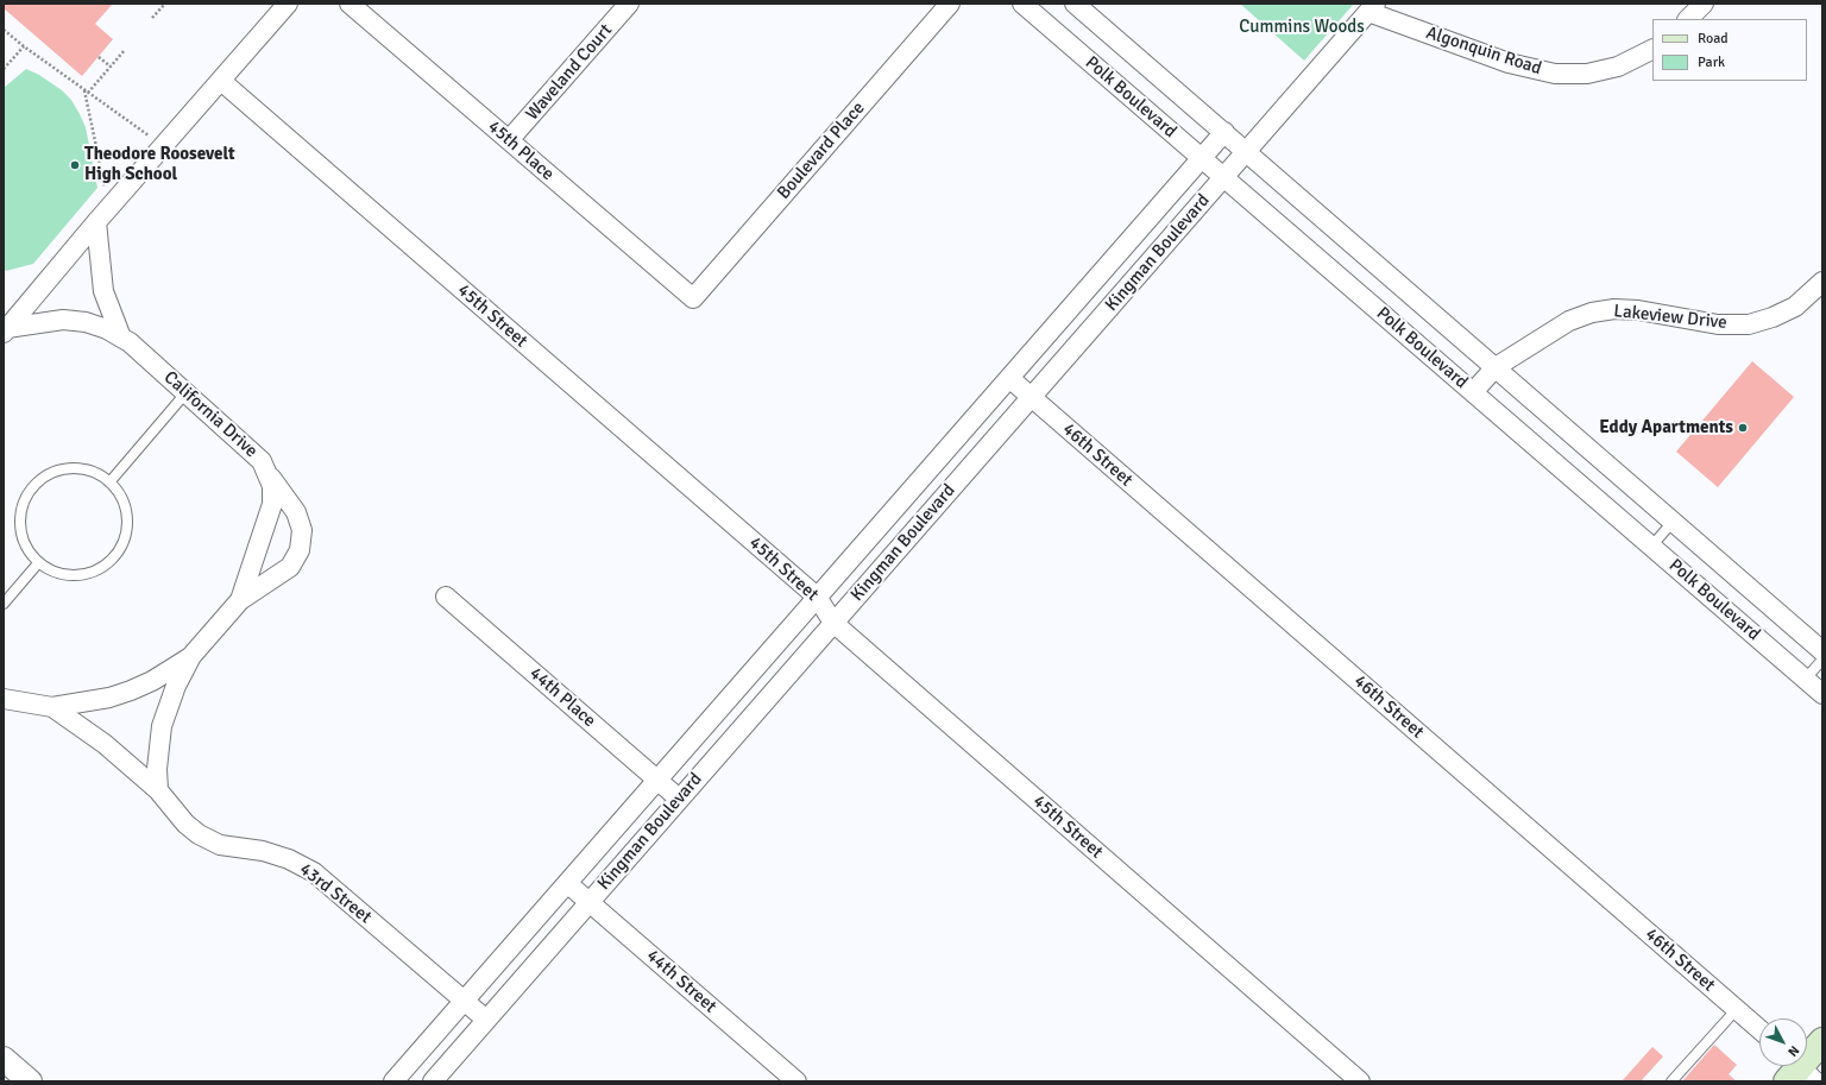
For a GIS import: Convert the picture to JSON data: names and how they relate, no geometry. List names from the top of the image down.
{
  "streets": {
    "street": [
      "Algonquin Road",
      "Waveland Court",
      "Polk Boulevard",
      "45th Place",
      "Boulevard Place",
      "Kingman Boulevard",
      "45th Street",
      "Lakeview Drive",
      "California Drive",
      "46th Street",
      "44th Place",
      "43rd Street",
      "44th Street"
    ]
  },
  "crossings": [
    ["Algonquin Road", "Kingman Boulevard"],
    ["Waveland Court", "45th Place"],
    ["Polk Boulevard", "Kingman Boulevard"],
    ["Polk Boulevard", "Lakeview Drive"],
    ["45th Place", "Boulevard Place"],
    ["Kingman Boulevard", "45th Street"],
    ["Kingman Boulevard", "46th Street"],
    ["Kingman Boulevard", "44th Place"],
    ["Kingman Boulevard", "43rd Street"],
    ["Kingman Boulevard", "44th Street"],
    ["California Drive", "43rd Street"]
  ],
  "parks": ["Cummins Woods"],
  "places": ["Theodore Roosevelt High School", "Eddy Apartments"],
  "legend": ["Road", "Park"],
  "north": "bottom right"
}
